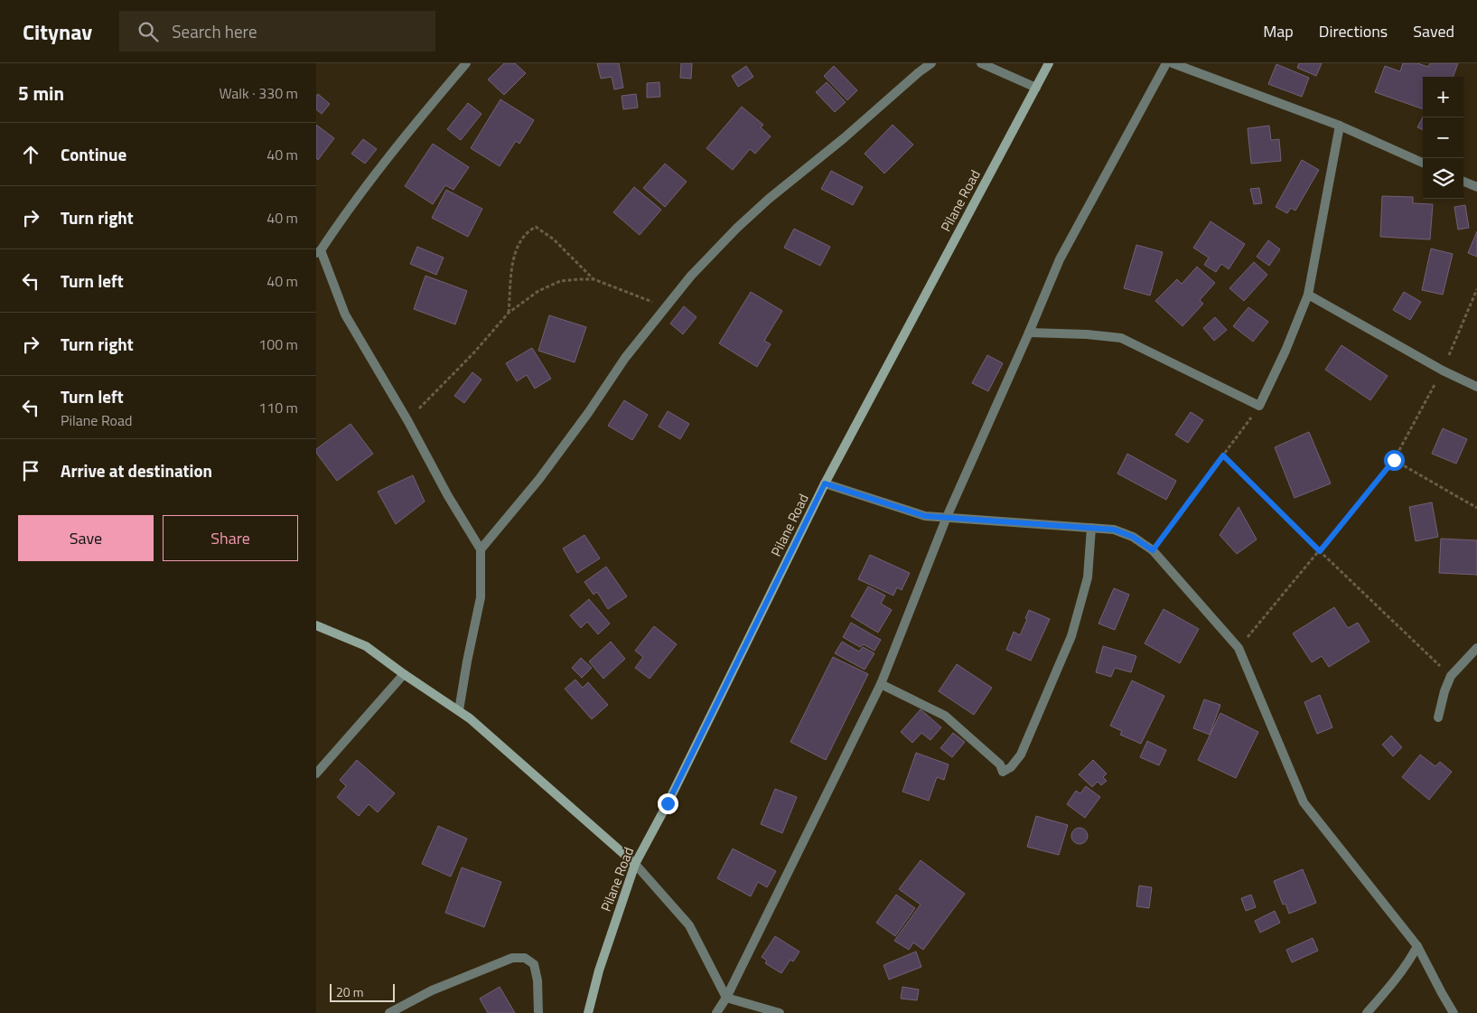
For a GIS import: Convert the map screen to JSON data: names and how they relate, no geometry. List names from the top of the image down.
{
  "streets": {
    "main road": ["Pilane Road"]
  },
  "scale_bar": "20 m",
  "page": {
    "header": "Citynav",
    "search": "Search here",
    "nav": ["Map", "Directions", "Saved"],
    "heading": ["5 min", "Walk · 330 m"],
    "map_buttons": ["+", "−"],
    "list": [
      ["Continue", "40 m"],
      ["Turn right", "40 m"],
      ["Turn left", "40 m"],
      ["Turn right", "100 m"],
      ["Turn left", "Pilane Road", "110 m"],
      "Arrive at destination"
    ],
    "buttons": ["Save", "Share"],
    "scale": "20 m"
  }
}
